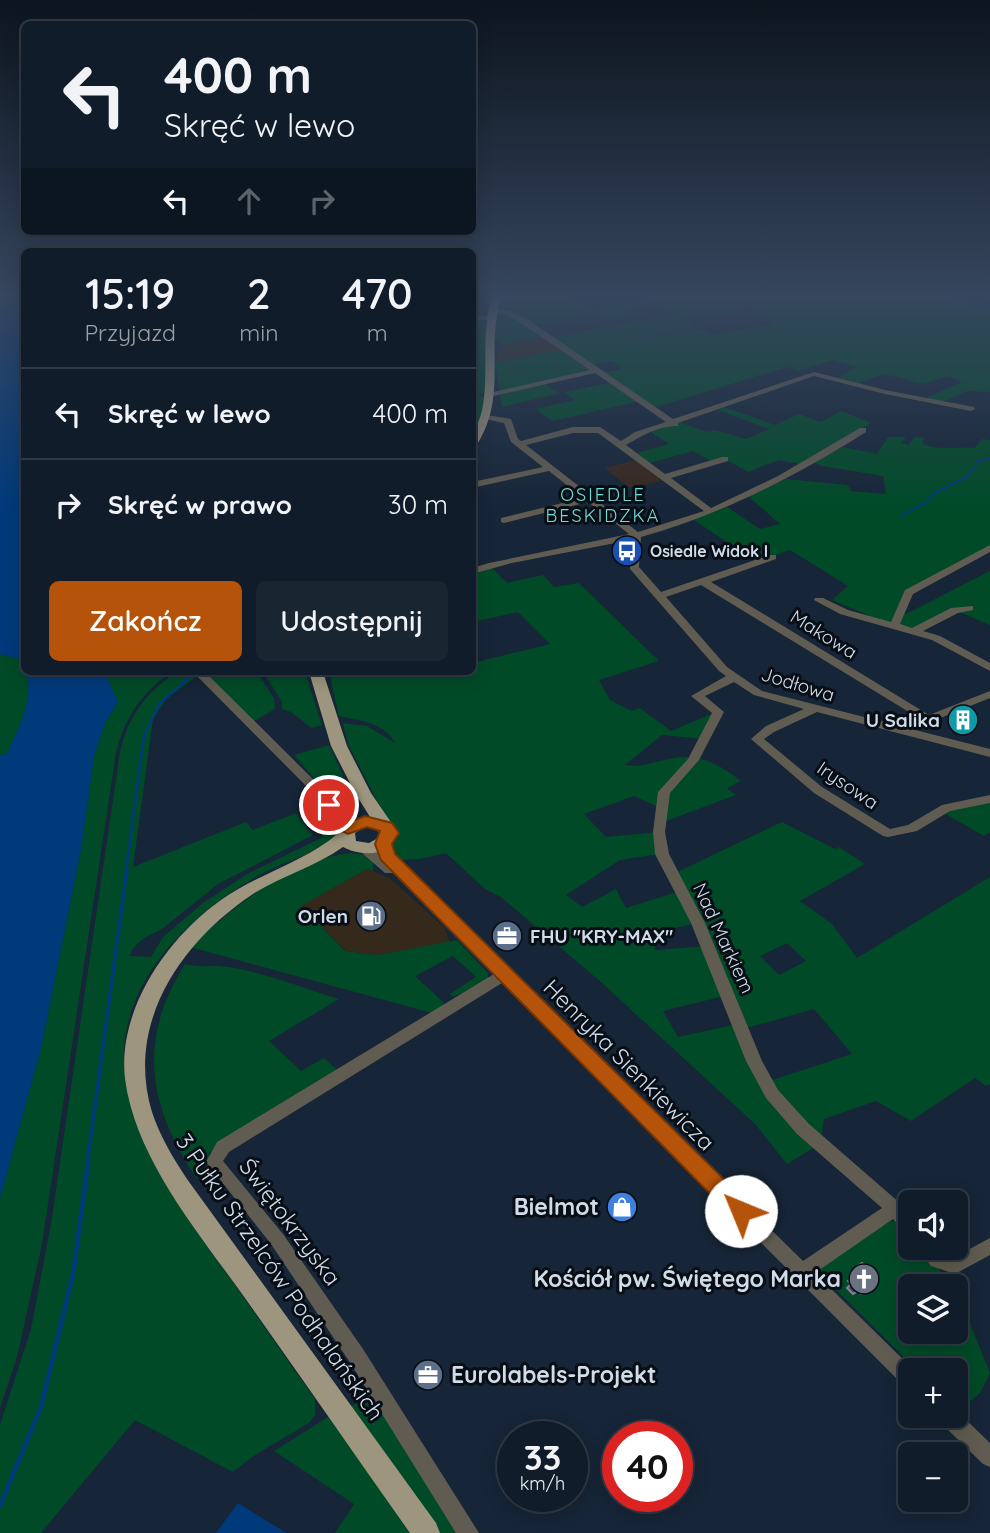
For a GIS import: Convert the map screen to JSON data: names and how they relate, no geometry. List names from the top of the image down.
{
  "streets": {
    "main road": ["3 Pułku Strzelców Podhalańskich"],
    "street": [
      "Makowa",
      "Jodłowa",
      "Irysowa",
      "Nad Markiem",
      "Henryka Sienkiewicza",
      "Świętokrzyska"
    ]
  },
  "crossings": [
    ["Jodłowa", "Irysowa"],
    ["Jodłowa", "Nad Markiem"],
    ["Henryka Sienkiewicza", "Świętokrzyska"],
    ["Henryka Sienkiewicza", "3 Pułku Strzelców Podhalańskich"]
  ],
  "districts": ["OSIEDLE BESKIDZKA"],
  "places": {
    "bus stop": ["Osiedle Widok I"],
    "building": ["U Salika"],
    "fuel station": ["Orlen"],
    "office": ["FHU ''KRY-MAX''", "Eurolabels-Projekt"],
    "shop": ["Bielmot"],
    "church": ["Kościół pw. Świętego Marka"]
  },
  "page": {
    "turn": ["400 m", "Skręć w lewo"],
    "eta": [
      "15:19",
      "Przyjazd",
      "2",
      "min",
      "470",
      "m"
    ],
    "list": [
      {
        "name": "Skręć w lewo",
        "value": "400 m"
      },
      {
        "name": "Skręć w prawo",
        "value": "30 m"
      }
    ],
    "buttons": ["Zakończ", "Udostępnij"],
    "map_buttons": ["+", "−"],
    "speed": "33 km/h",
    "limit": "40"
  }
}
